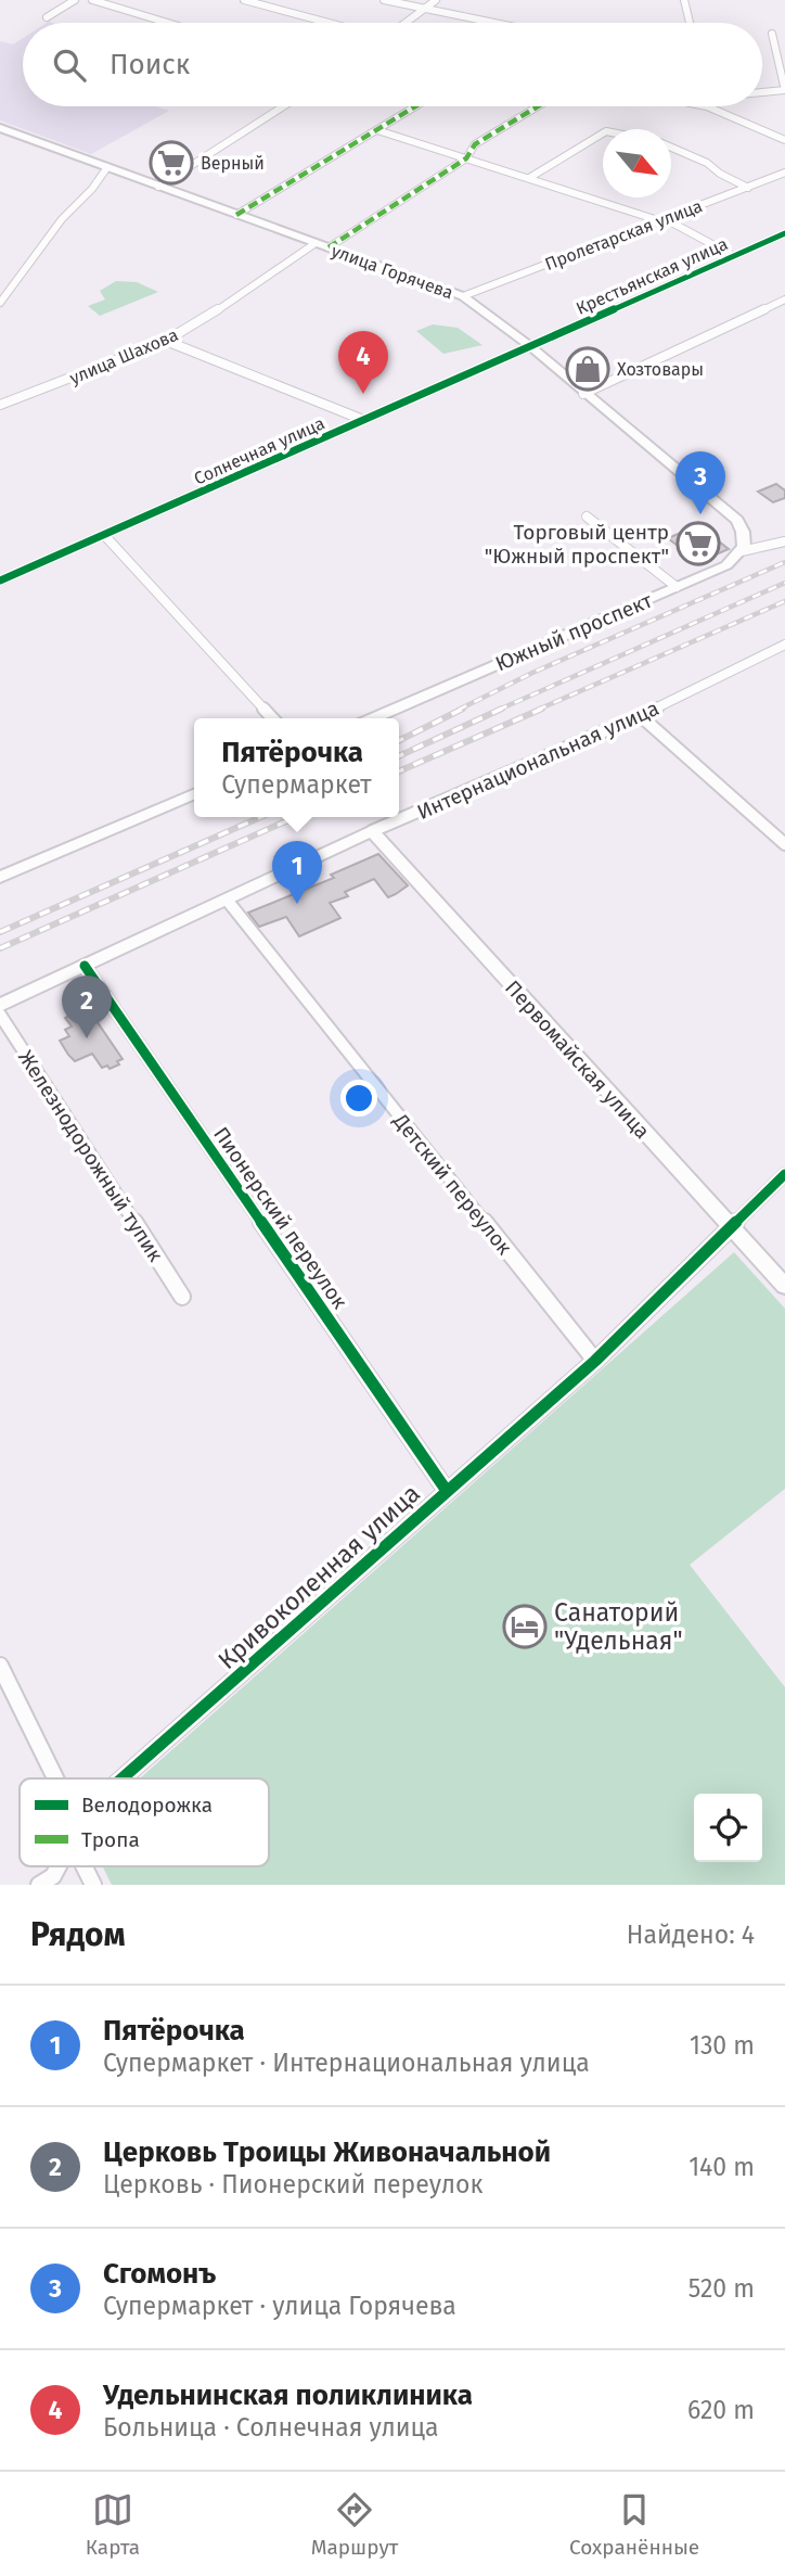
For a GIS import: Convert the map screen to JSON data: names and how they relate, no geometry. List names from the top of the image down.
{
  "streets": {
    "main road": [
      "улица Горячева",
      "Южный проспект",
      "Интернациональная улица",
      "Первомайская улица"
    ],
    "street": [
      "Пролетарская улица",
      "Крестьянская улица",
      "улица Шахова",
      "Солнечная улица",
      "Железнодорожный тупик",
      "Детский переулок",
      "Пионерский переулок",
      "Кривоколенная улица"
    ]
  },
  "crossings": [
    ["Пролетарская улица", "улица Горячева"],
    ["улица Горячева", "Крестьянская улица"],
    ["улица Горячева", "улица Шахова"],
    ["улица Горячева", "Солнечная улица"],
    ["улица Горячева", "Южный проспект"],
    ["Крестьянская улица", "Солнечная улица"],
    ["Интернациональная улица", "Первомайская улица"],
    ["Интернациональная улица", "Детский переулок"],
    ["Интернациональная улица", "Пионерский переулок"],
    ["Первомайская улица", "Кривоколенная улица"],
    ["Детский переулок", "Кривоколенная улица"],
    ["Пионерский переулок", "Кривоколенная улица"]
  ],
  "places": {
    "supermarket": ["Верный", "Торговый центр \"Южный проспект\""],
    "shop": ["Хозтовары"],
    "hotel": ["Санаторий \"Удельная\""]
  },
  "legend": ["Велодорожка", "Тропа"],
  "north": "bottom right",
  "page": {
    "search": "Поиск",
    "pins": [
      "4",
      "3",
      "1",
      "2"
    ],
    "popup": ["Пятёрочка", "Супермаркет"],
    "heading": ["Рядом", "Найдено: 4"],
    "list": [
      {
        "mark": "1",
        "name": "Пятёрочка",
        "note": "Супермаркет · Интернациональная улица",
        "value": "130 m"
      },
      {
        "mark": "2",
        "name": "Церковь Троицы Живоначальной",
        "note": "Церковь · Пионерский переулок",
        "value": "140 m"
      },
      {
        "mark": "3",
        "name": "Сгомонъ",
        "note": "Супермаркет · улица Горячева",
        "value": "520 m"
      },
      {
        "mark": "4",
        "name": "Удельнинская поликлиника",
        "note": "Больница · Солнечная улица",
        "value": "620 m"
      }
    ],
    "nav": ["Карта", "Маршрут", "Сохранённые"]
  }
}
